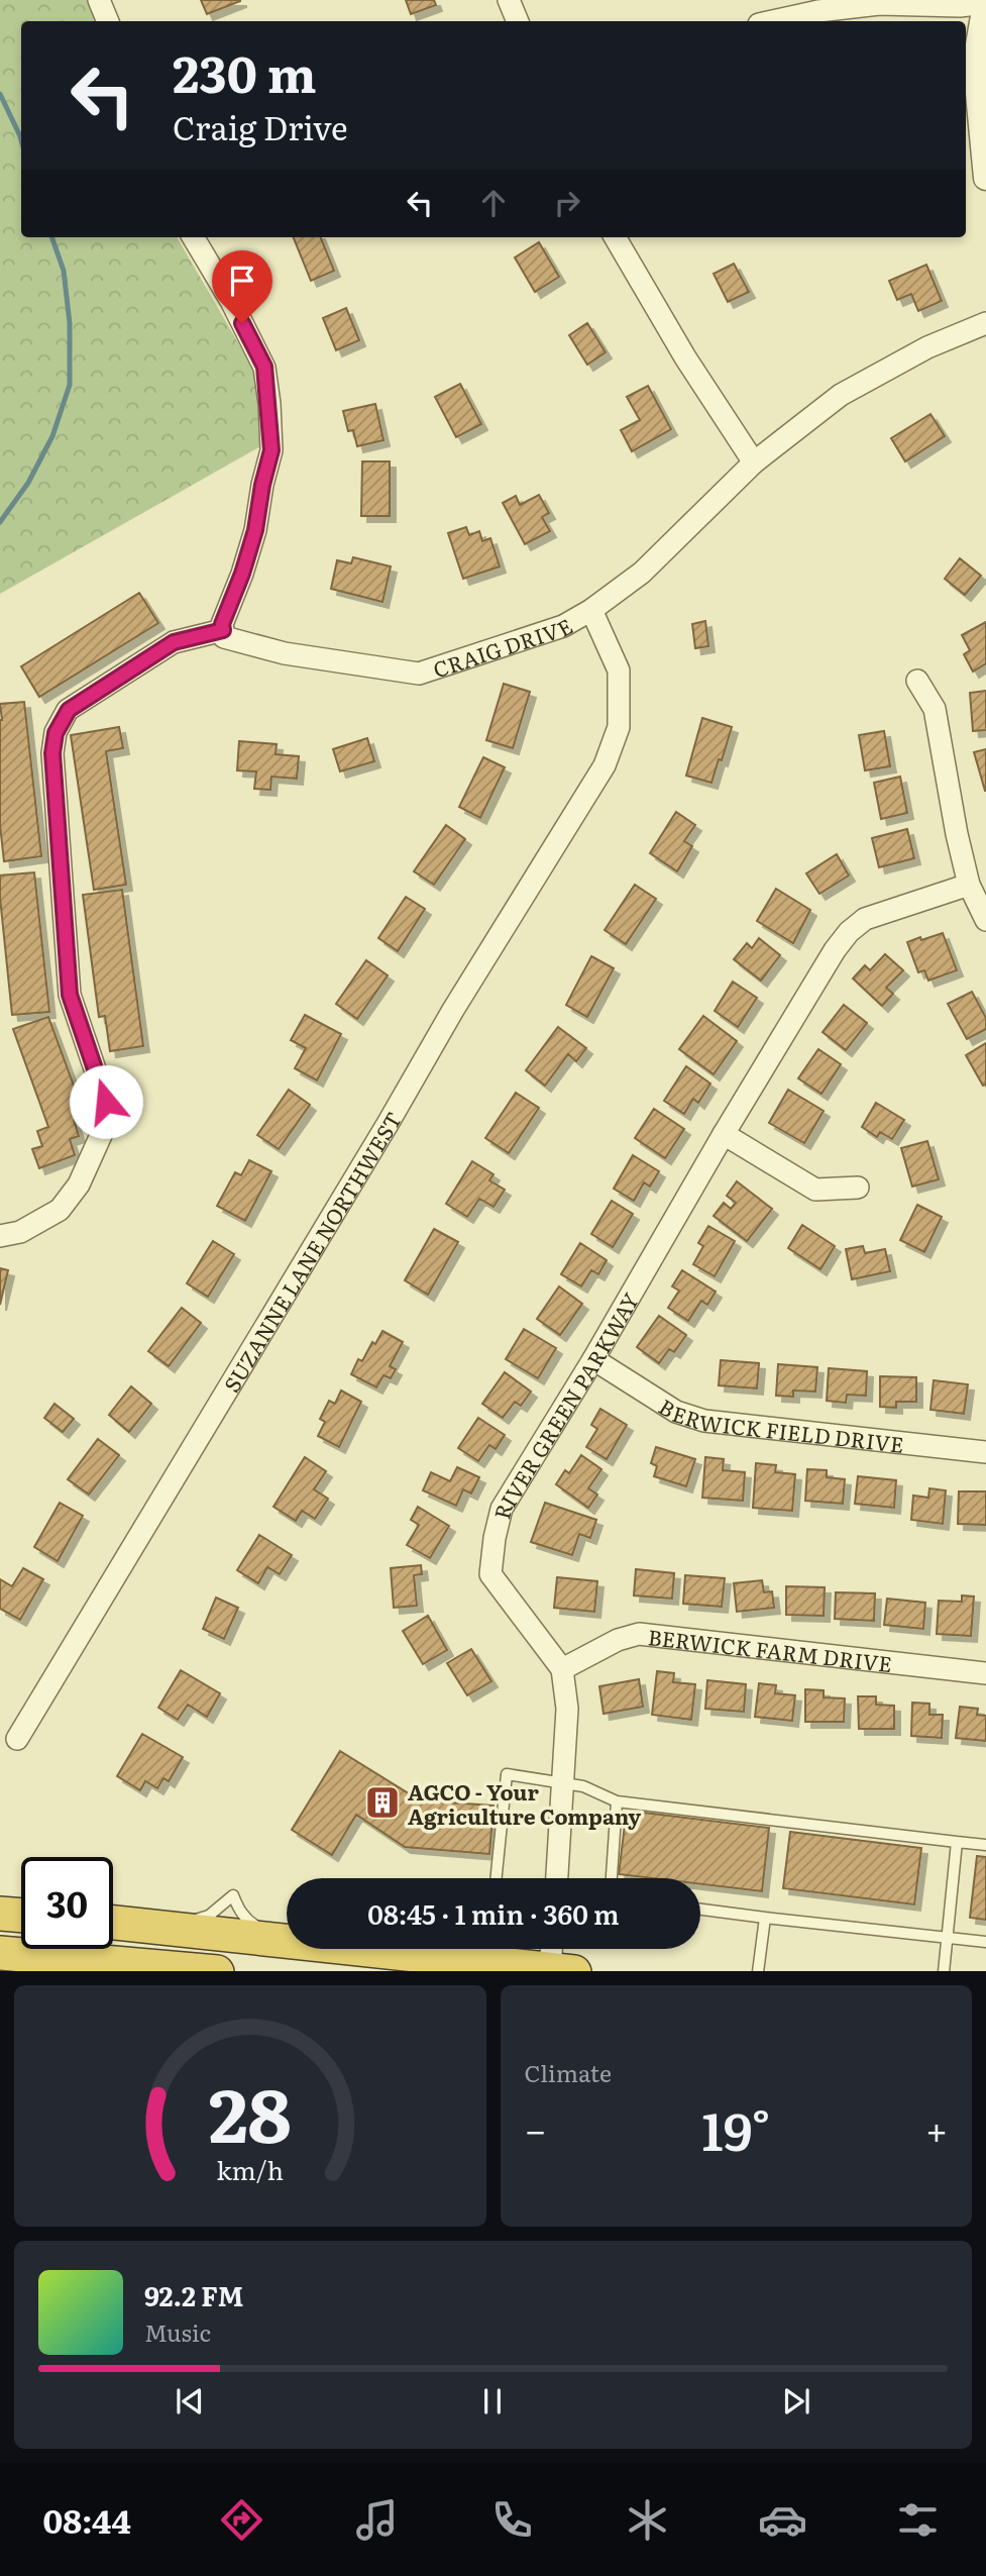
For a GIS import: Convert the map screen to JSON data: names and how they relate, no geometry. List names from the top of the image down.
{
  "streets": {
    "street": [
      "CRAIG DRIVE",
      "SUZANNE LANE NORTHWEST",
      "RIVER GREEN PARKWAY",
      "BERWICK FIELD DRIVE",
      "BERWICK FARM DRIVE"
    ]
  },
  "crossings": [
    ["CRAIG DRIVE", "SUZANNE LANE NORTHWEST"],
    ["RIVER GREEN PARKWAY", "BERWICK FIELD DRIVE"],
    ["RIVER GREEN PARKWAY", "BERWICK FARM DRIVE"]
  ],
  "places": {
    "building": ["AGCO - Your Agriculture Company"]
  },
  "page": {
    "turn": ["230 m", "Craig Drive"],
    "limit": "30",
    "trip": "08:45 · 1 min · 360 m",
    "tile": "Climate",
    "heat": ["−", "19°", "+"],
    "song": ["92.2 FM", "Music"],
    "tabs": "08:44",
    "gauge": ["28", "km/h"]
  }
}
